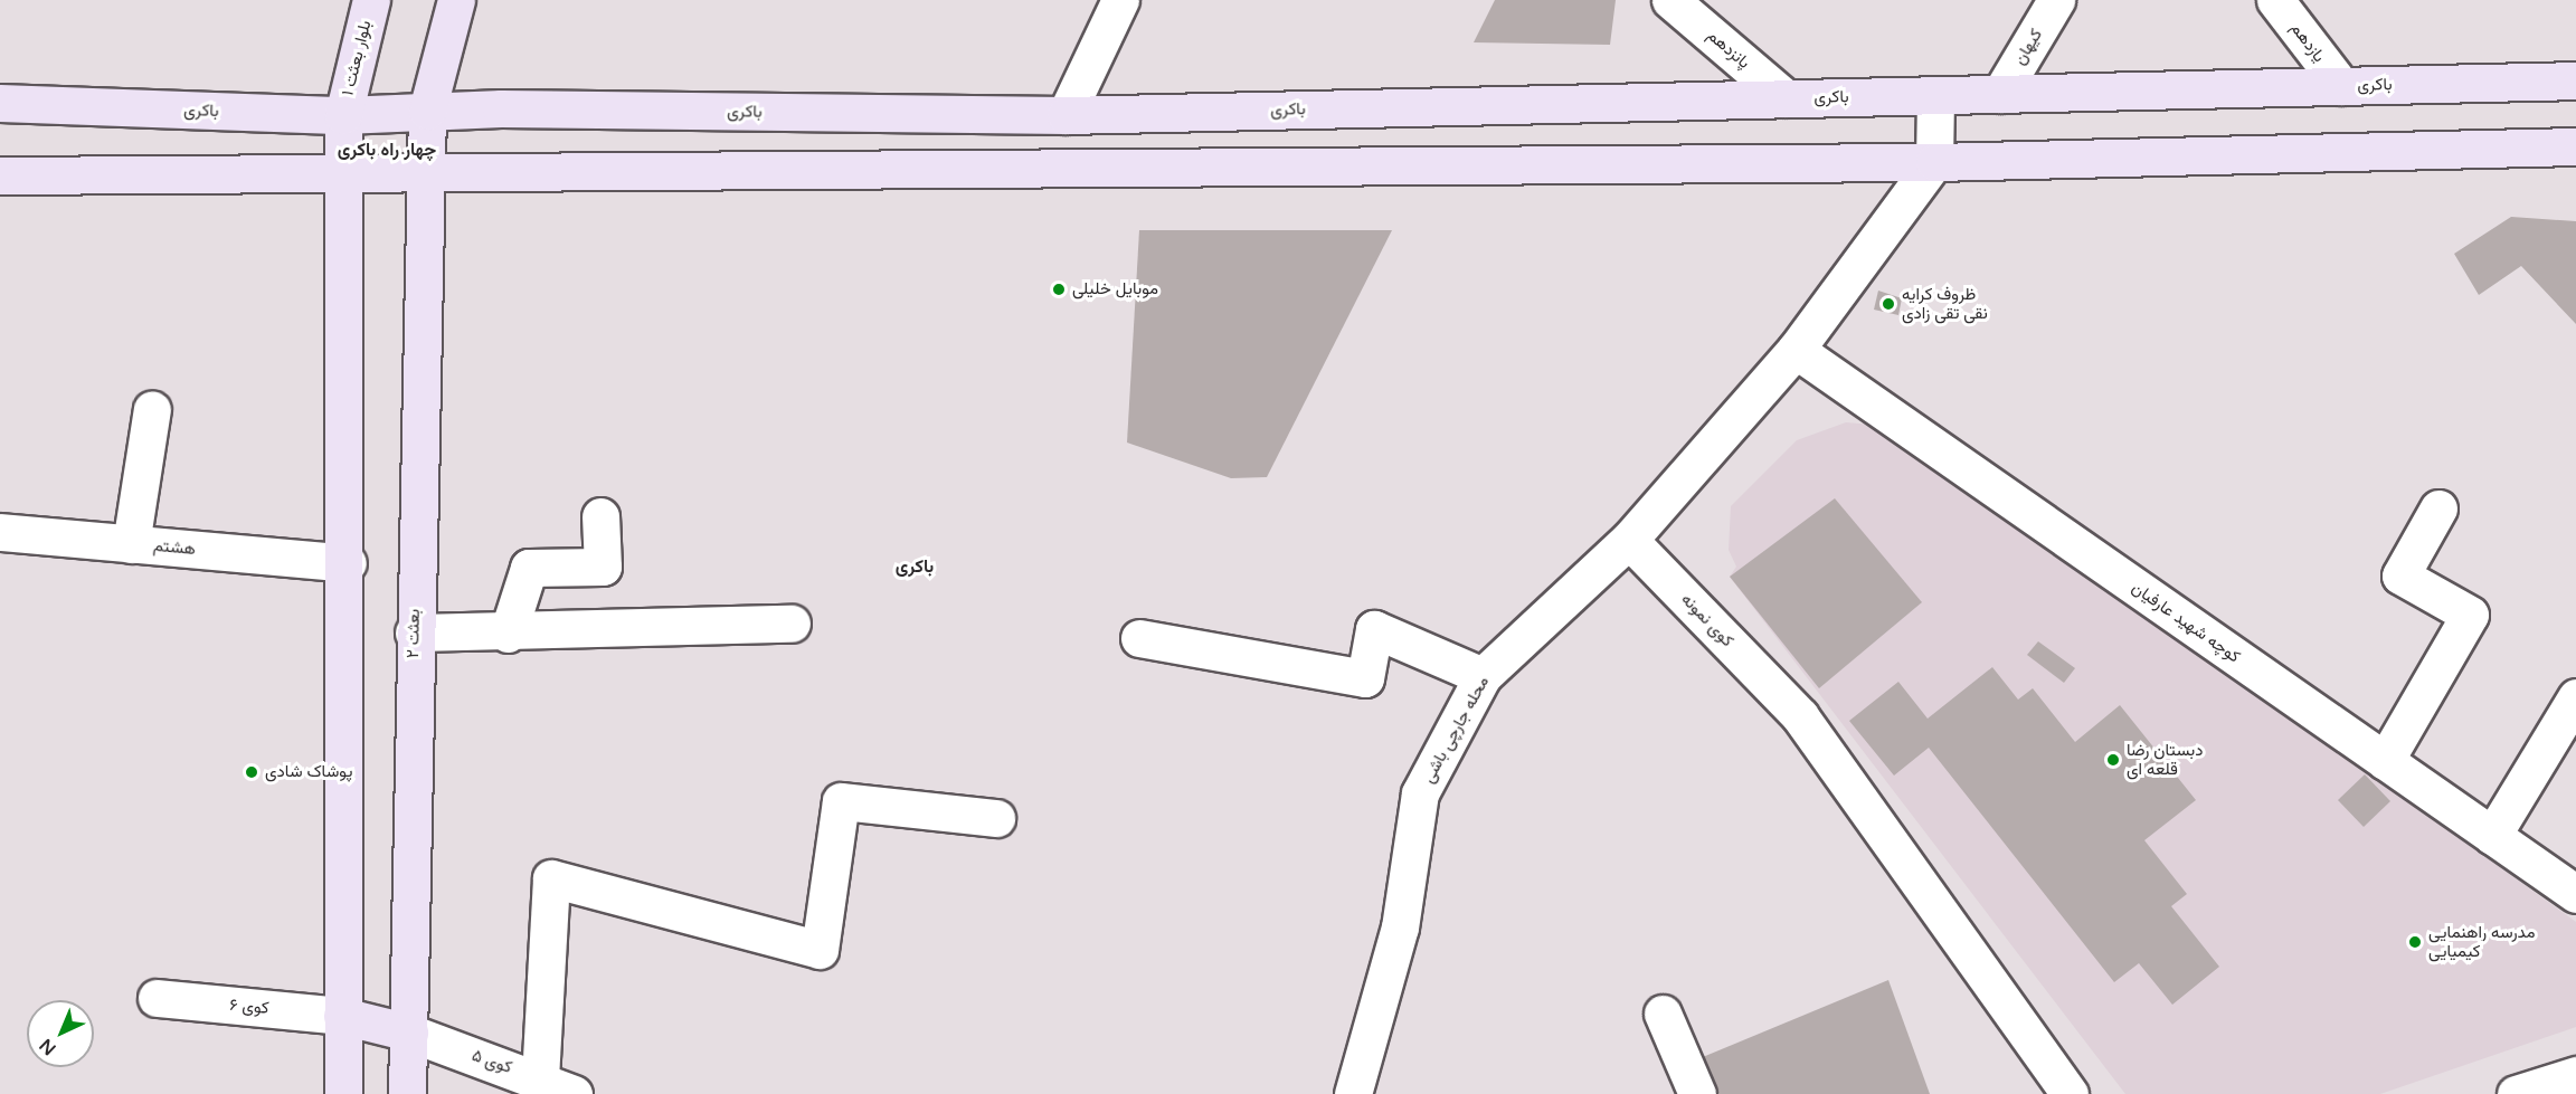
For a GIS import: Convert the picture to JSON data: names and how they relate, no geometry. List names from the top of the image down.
{
  "streets": {
    "main road": ["بلوار بعثت ۱", "باکری", "بعثت ۲"],
    "street": [
      "یازدهم",
      "کیهان",
      "پانزدهم",
      "هشتم",
      "کوی نمونه",
      "کوچه شهید عارفیان",
      "محله جارچی باشی",
      "کوی ۶",
      "کوی ۵"
    ]
  },
  "crossings": [
    ["یازدهم", "باکری"],
    ["کیهان", "باکری"],
    ["پانزدهم", "باکری"],
    ["بلوار بعثت ۱", "باکری"],
    ["باکری", "بعثت ۲"],
    ["کوی نمونه", "محله جارچی باشی"],
    ["بعثت ۲", "کوی ۵"]
  ],
  "districts": ["چهار راه باکری", "باکری"],
  "places": [
    "موبایل خلیلی",
    "ظروف کرایه نقی تقی زادی",
    "دبستان رضا قلعه ای",
    "پوشاک شادی",
    "مدرسه راهنمایی کیمیایی"
  ],
  "north": "bottom left"
}
